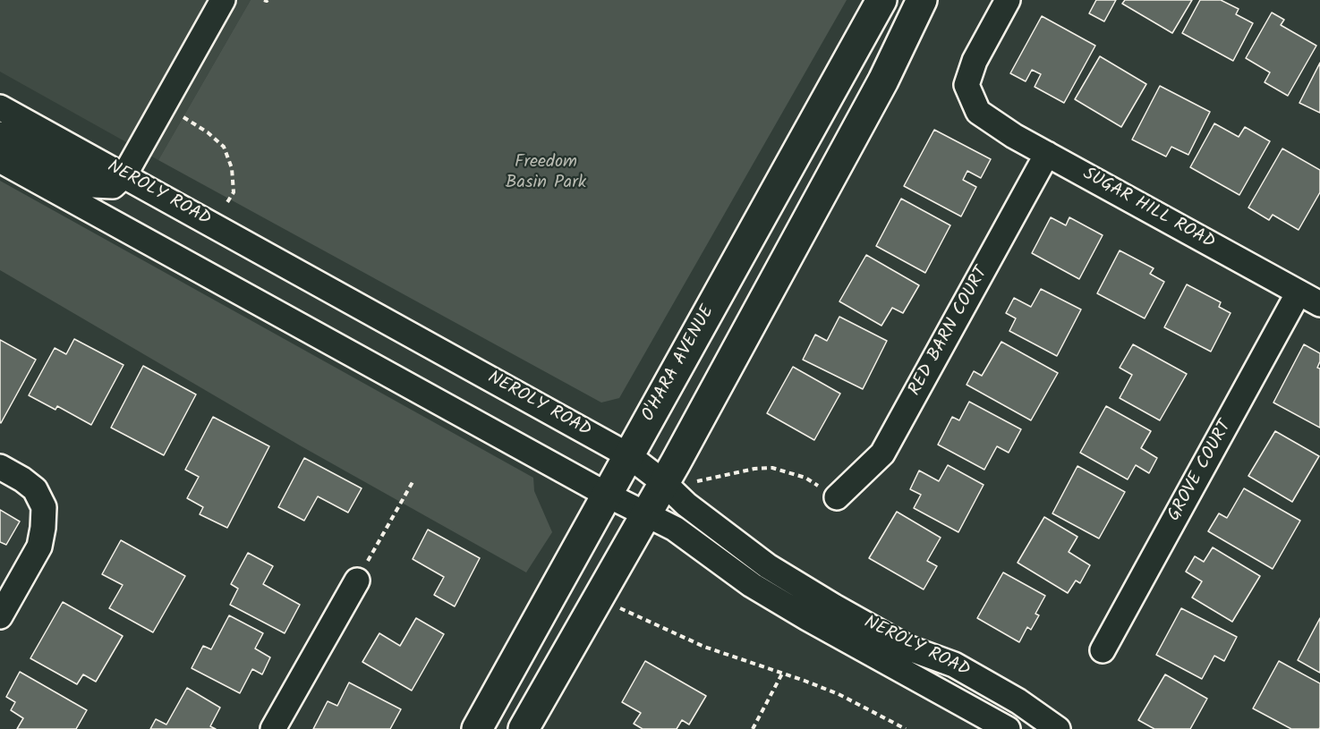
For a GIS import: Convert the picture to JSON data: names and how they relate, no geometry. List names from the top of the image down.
{
  "streets": {
    "main road": ["O'HARA AVENUE"],
    "street": [
      "NEROLY ROAD",
      "SUGAR HILL ROAD",
      "RED BARN COURT",
      "GROVE COURT"
    ]
  },
  "crossings": [
    ["NEROLY ROAD", "O'HARA AVENUE"],
    ["SUGAR HILL ROAD", "RED BARN COURT"],
    ["SUGAR HILL ROAD", "GROVE COURT"]
  ],
  "parks": ["Freedom Basin Park"]
}
